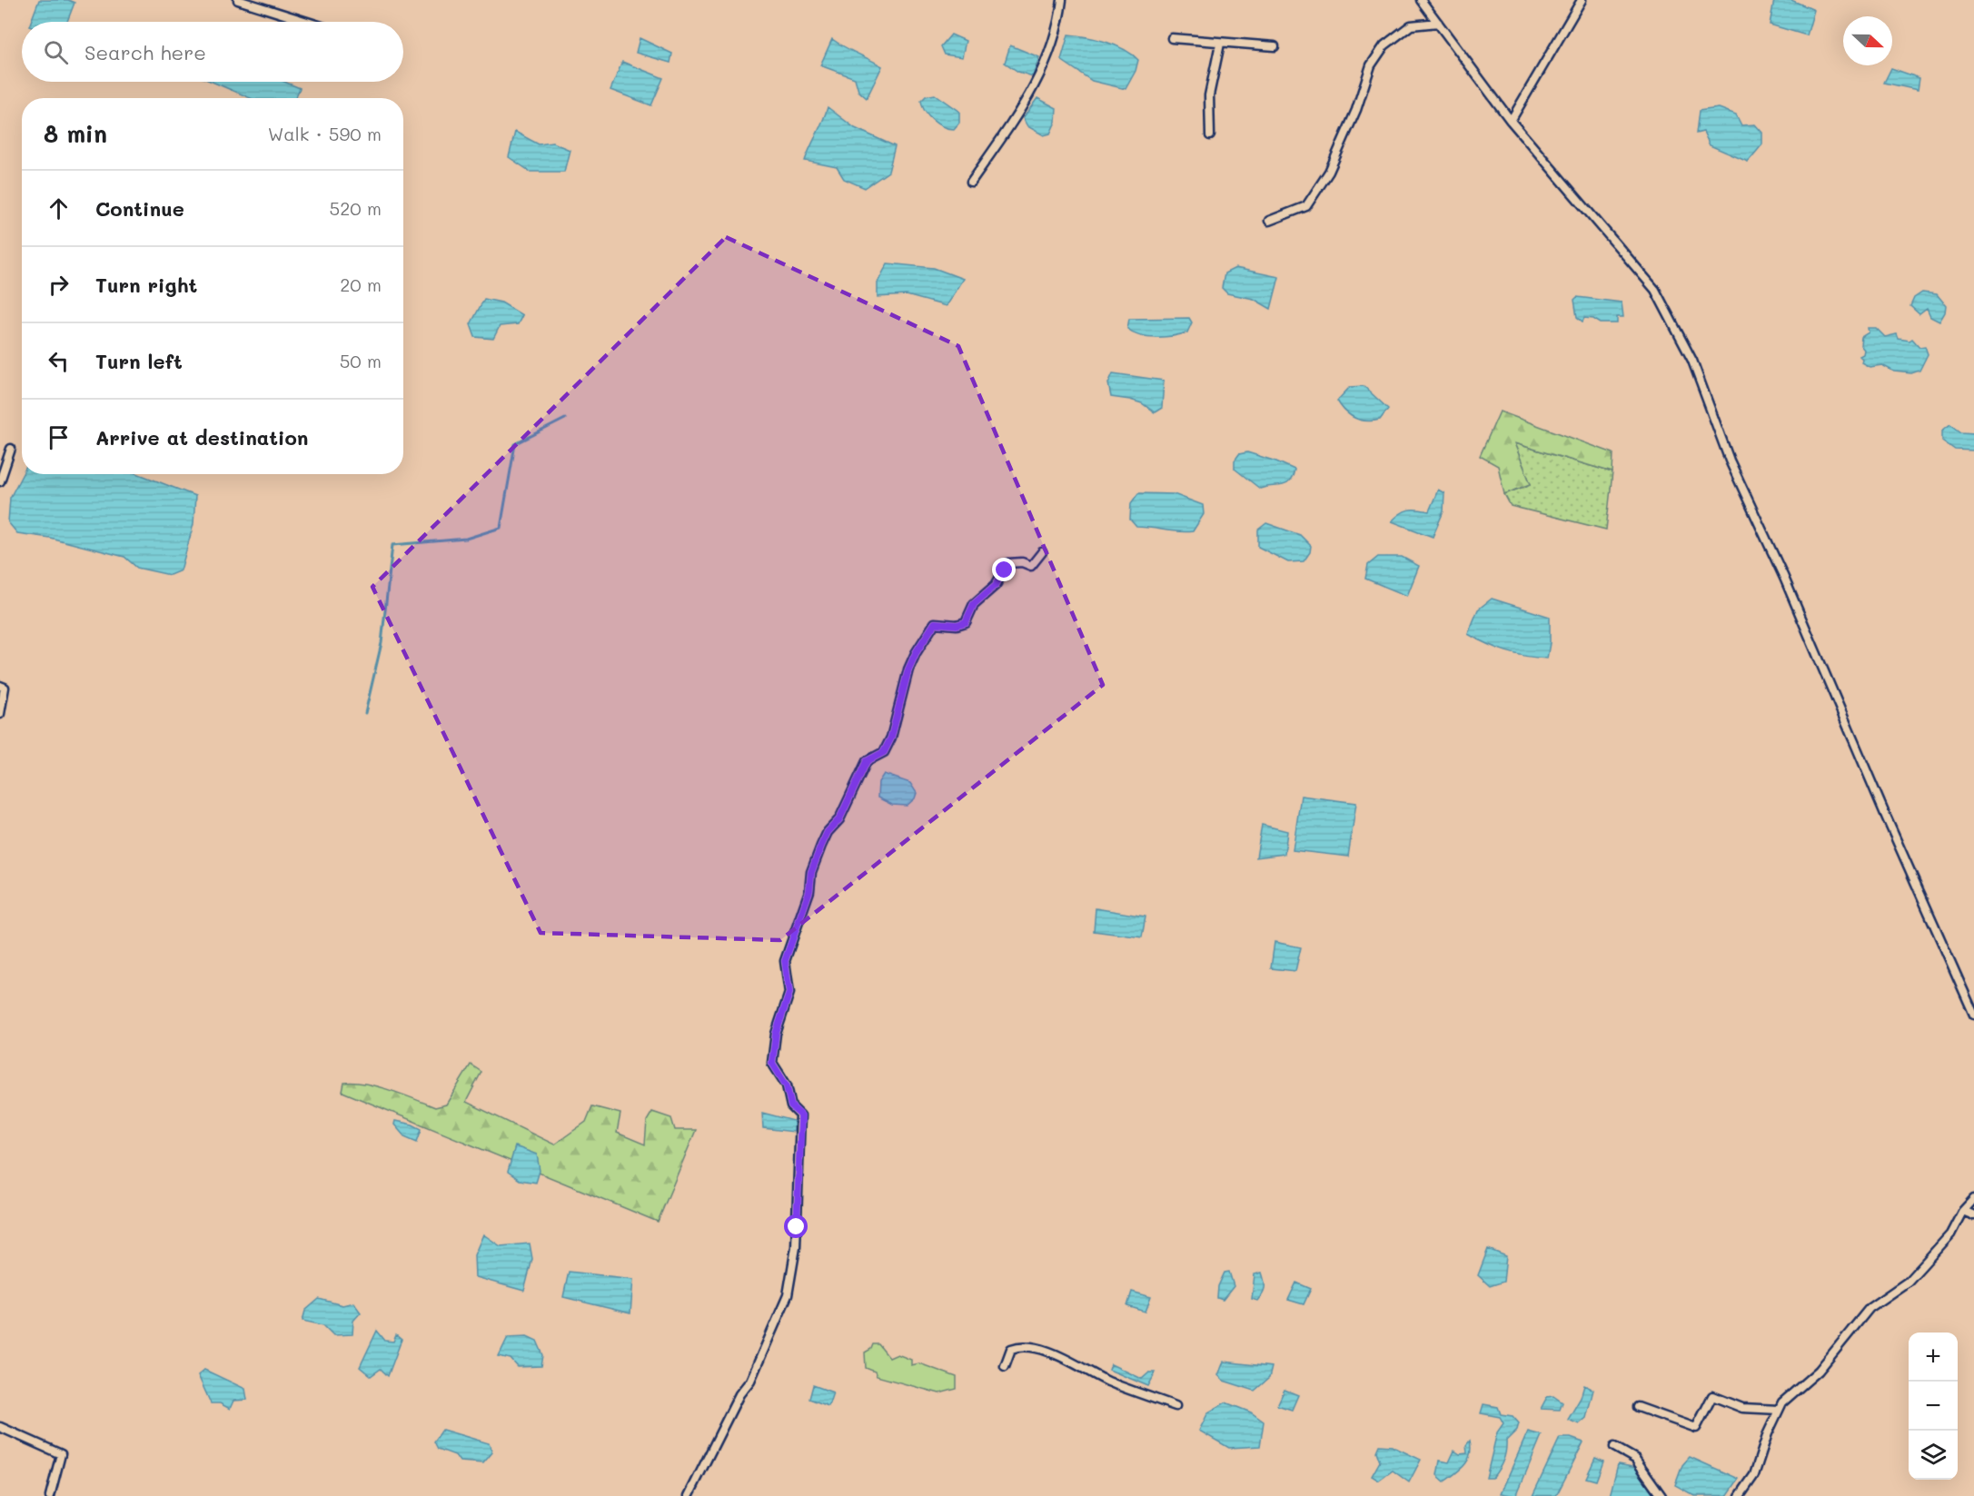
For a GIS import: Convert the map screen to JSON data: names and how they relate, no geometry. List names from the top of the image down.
{
  "north": "right",
  "page": {
    "search": "Search here",
    "heading": ["8 min", "Walk · 590 m"],
    "list": [
      ["Continue", "520 m"],
      ["Turn right", "20 m"],
      ["Turn left", "50 m"],
      "Arrive at destination"
    ],
    "map_buttons": ["+", "−"]
  }
}
